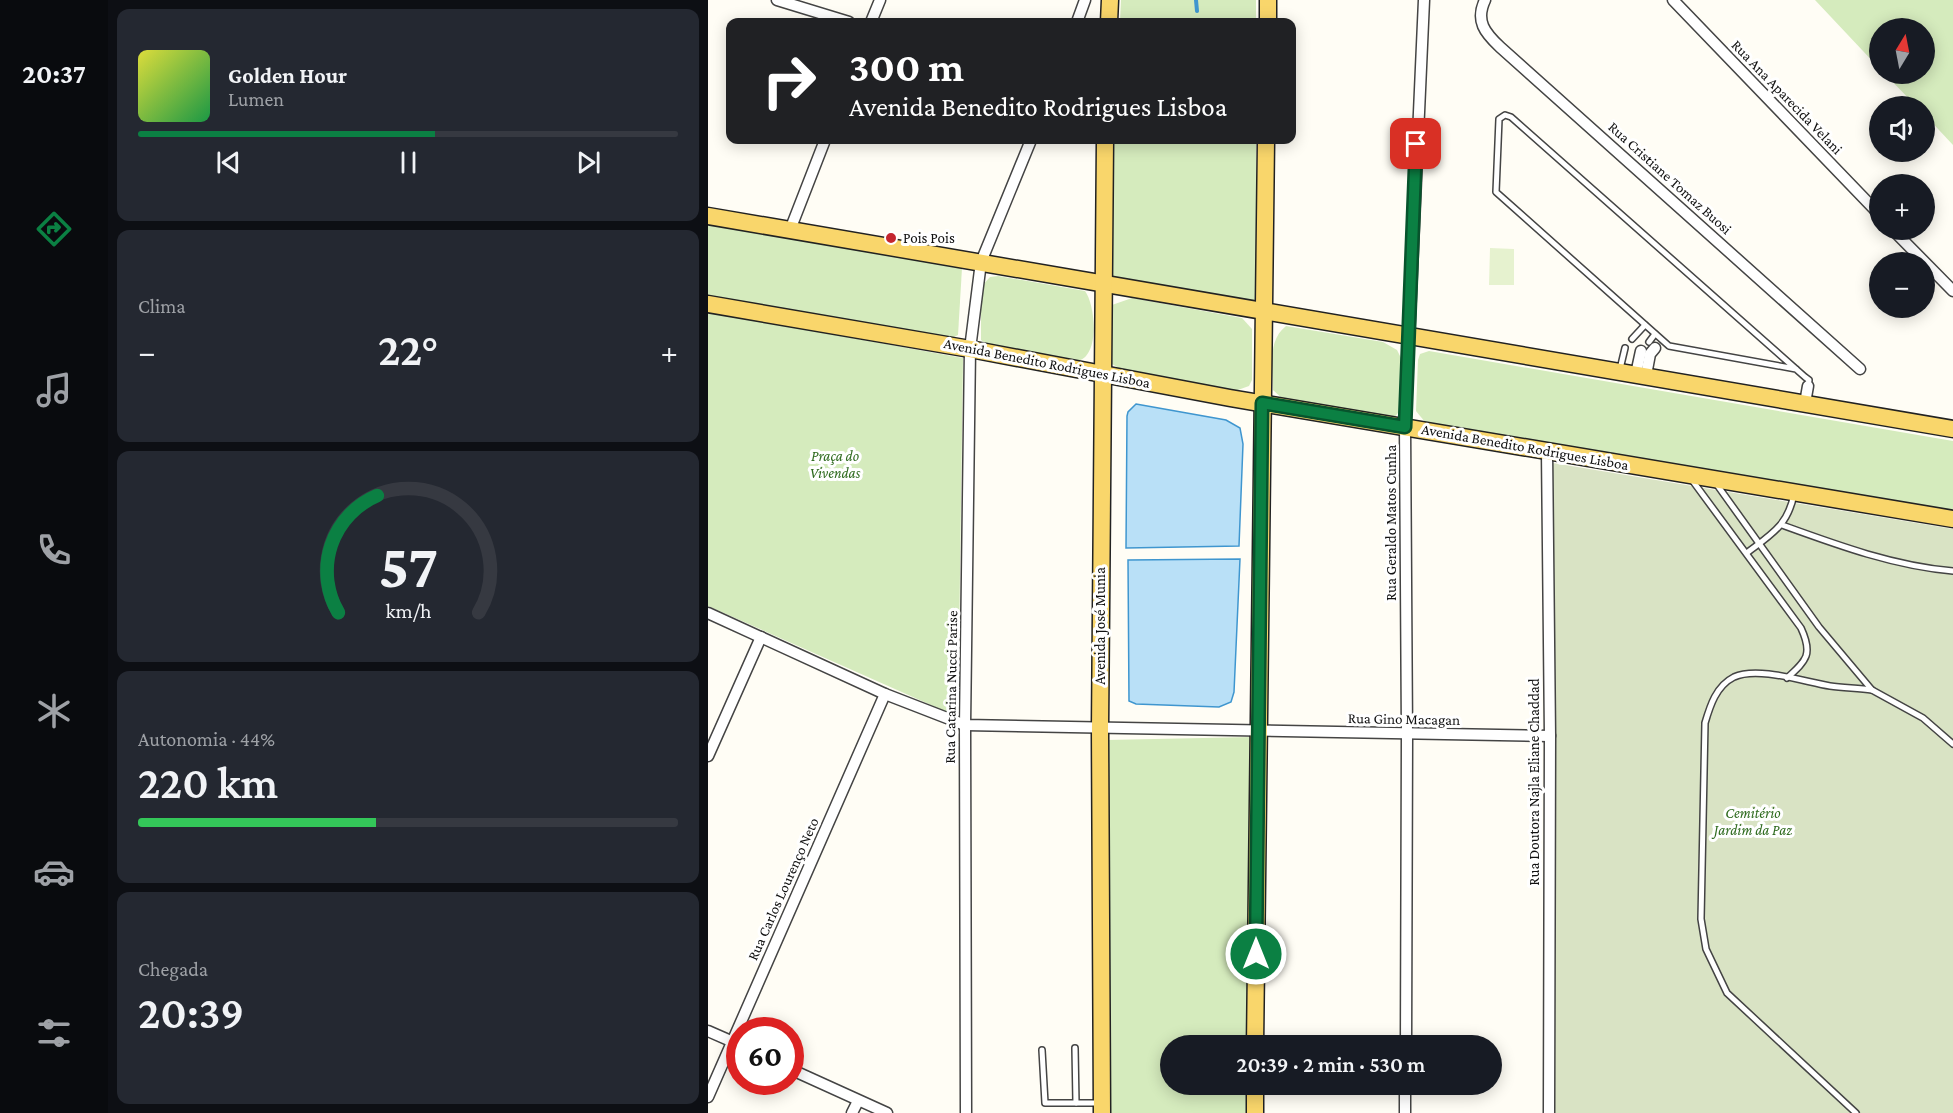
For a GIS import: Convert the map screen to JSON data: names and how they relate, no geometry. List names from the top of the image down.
{
  "streets": {
    "main road": ["Avenida Benedito Rodrigues Lisboa", "Avenida José Munia"],
    "street": [
      "Rua Ana Aparecida Velani",
      "Rua Cristiane Tomaz Buosi",
      "Rua Geraldo Matos Cunha",
      "Rua Catarina Nucci Parise",
      "Rua Gino Macagan",
      "Rua Doutora Najla Eliane Chaddad",
      "Rua Carlos Lourenço Neto"
    ]
  },
  "crossings": [
    ["Avenida Benedito Rodrigues Lisboa", "Rua Geraldo Matos Cunha"],
    ["Avenida Benedito Rodrigues Lisboa", "Avenida José Munia"],
    ["Avenida Benedito Rodrigues Lisboa", "Rua Catarina Nucci Parise"],
    ["Avenida Benedito Rodrigues Lisboa", "Rua Doutora Najla Eliane Chaddad"],
    ["Rua Geraldo Matos Cunha", "Rua Gino Macagan"],
    ["Avenida José Munia", "Rua Gino Macagan"],
    ["Rua Catarina Nucci Parise", "Rua Gino Macagan"],
    ["Rua Gino Macagan", "Rua Doutora Najla Eliane Chaddad"],
    ["Rua Gino Macagan", "Rua Carlos Lourenço Neto"]
  ],
  "parks": ["Praça do Vivendas", "Cemitério Jardim da Paz"],
  "places": ["Pois Pois"],
  "north": "top",
  "page": {
    "tabs": "20:37",
    "map_buttons": ["+", "−"],
    "turn": ["300 m", "Avenida Benedito Rodrigues Lisboa"],
    "song": ["Golden Hour", "Lumen"],
    "tile": [
      "Clima",
      ["Autonomia · 44%", "220 km"],
      ["Chegada", "20:39"]
    ],
    "heat": ["−", "22°", "+"],
    "limit": "60",
    "trip": "20:39 · 2 min · 530 m",
    "gauge": ["57", "km/h"]
  }
}
